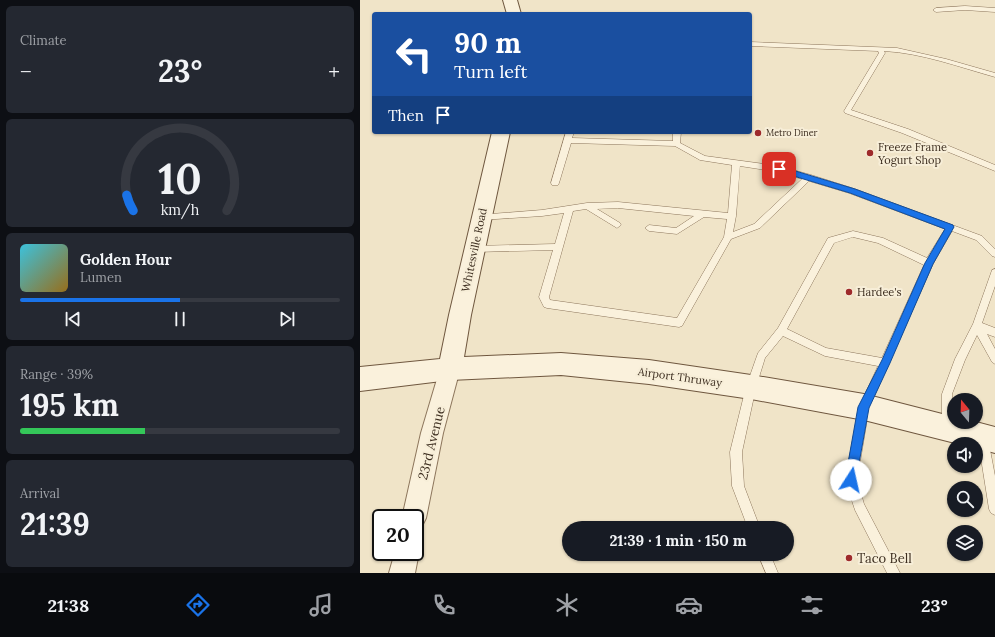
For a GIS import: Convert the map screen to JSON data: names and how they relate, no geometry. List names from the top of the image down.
{
  "streets": {
    "main road": ["Whitesville Road", "Airport Thruway"],
    "street": ["23rd Avenue"]
  },
  "crossings": [
    ["Whitesville Road", "Airport Thruway"],
    ["Whitesville Road", "23rd Avenue"],
    ["Airport Thruway", "23rd Avenue"]
  ],
  "places": [
    "Metro Diner",
    "Freeze Frame Yogurt Shop",
    "Hardee's",
    "Taco Bell"
  ],
  "north": "top",
  "page": {
    "tile": [
      "Climate",
      ["Range · 39%", "195 km"],
      ["Arrival", "21:39"]
    ],
    "turn": ["90 m", "Turn left"],
    "heat": ["−", "23°", "+"],
    "then": "Then",
    "song": ["Golden Hour", "Lumen"],
    "limit": "20",
    "trip": "21:39 · 1 min · 150 m",
    "tabs": ["21:38", "23°"],
    "gauge": ["10", "km/h"]
  }
}
